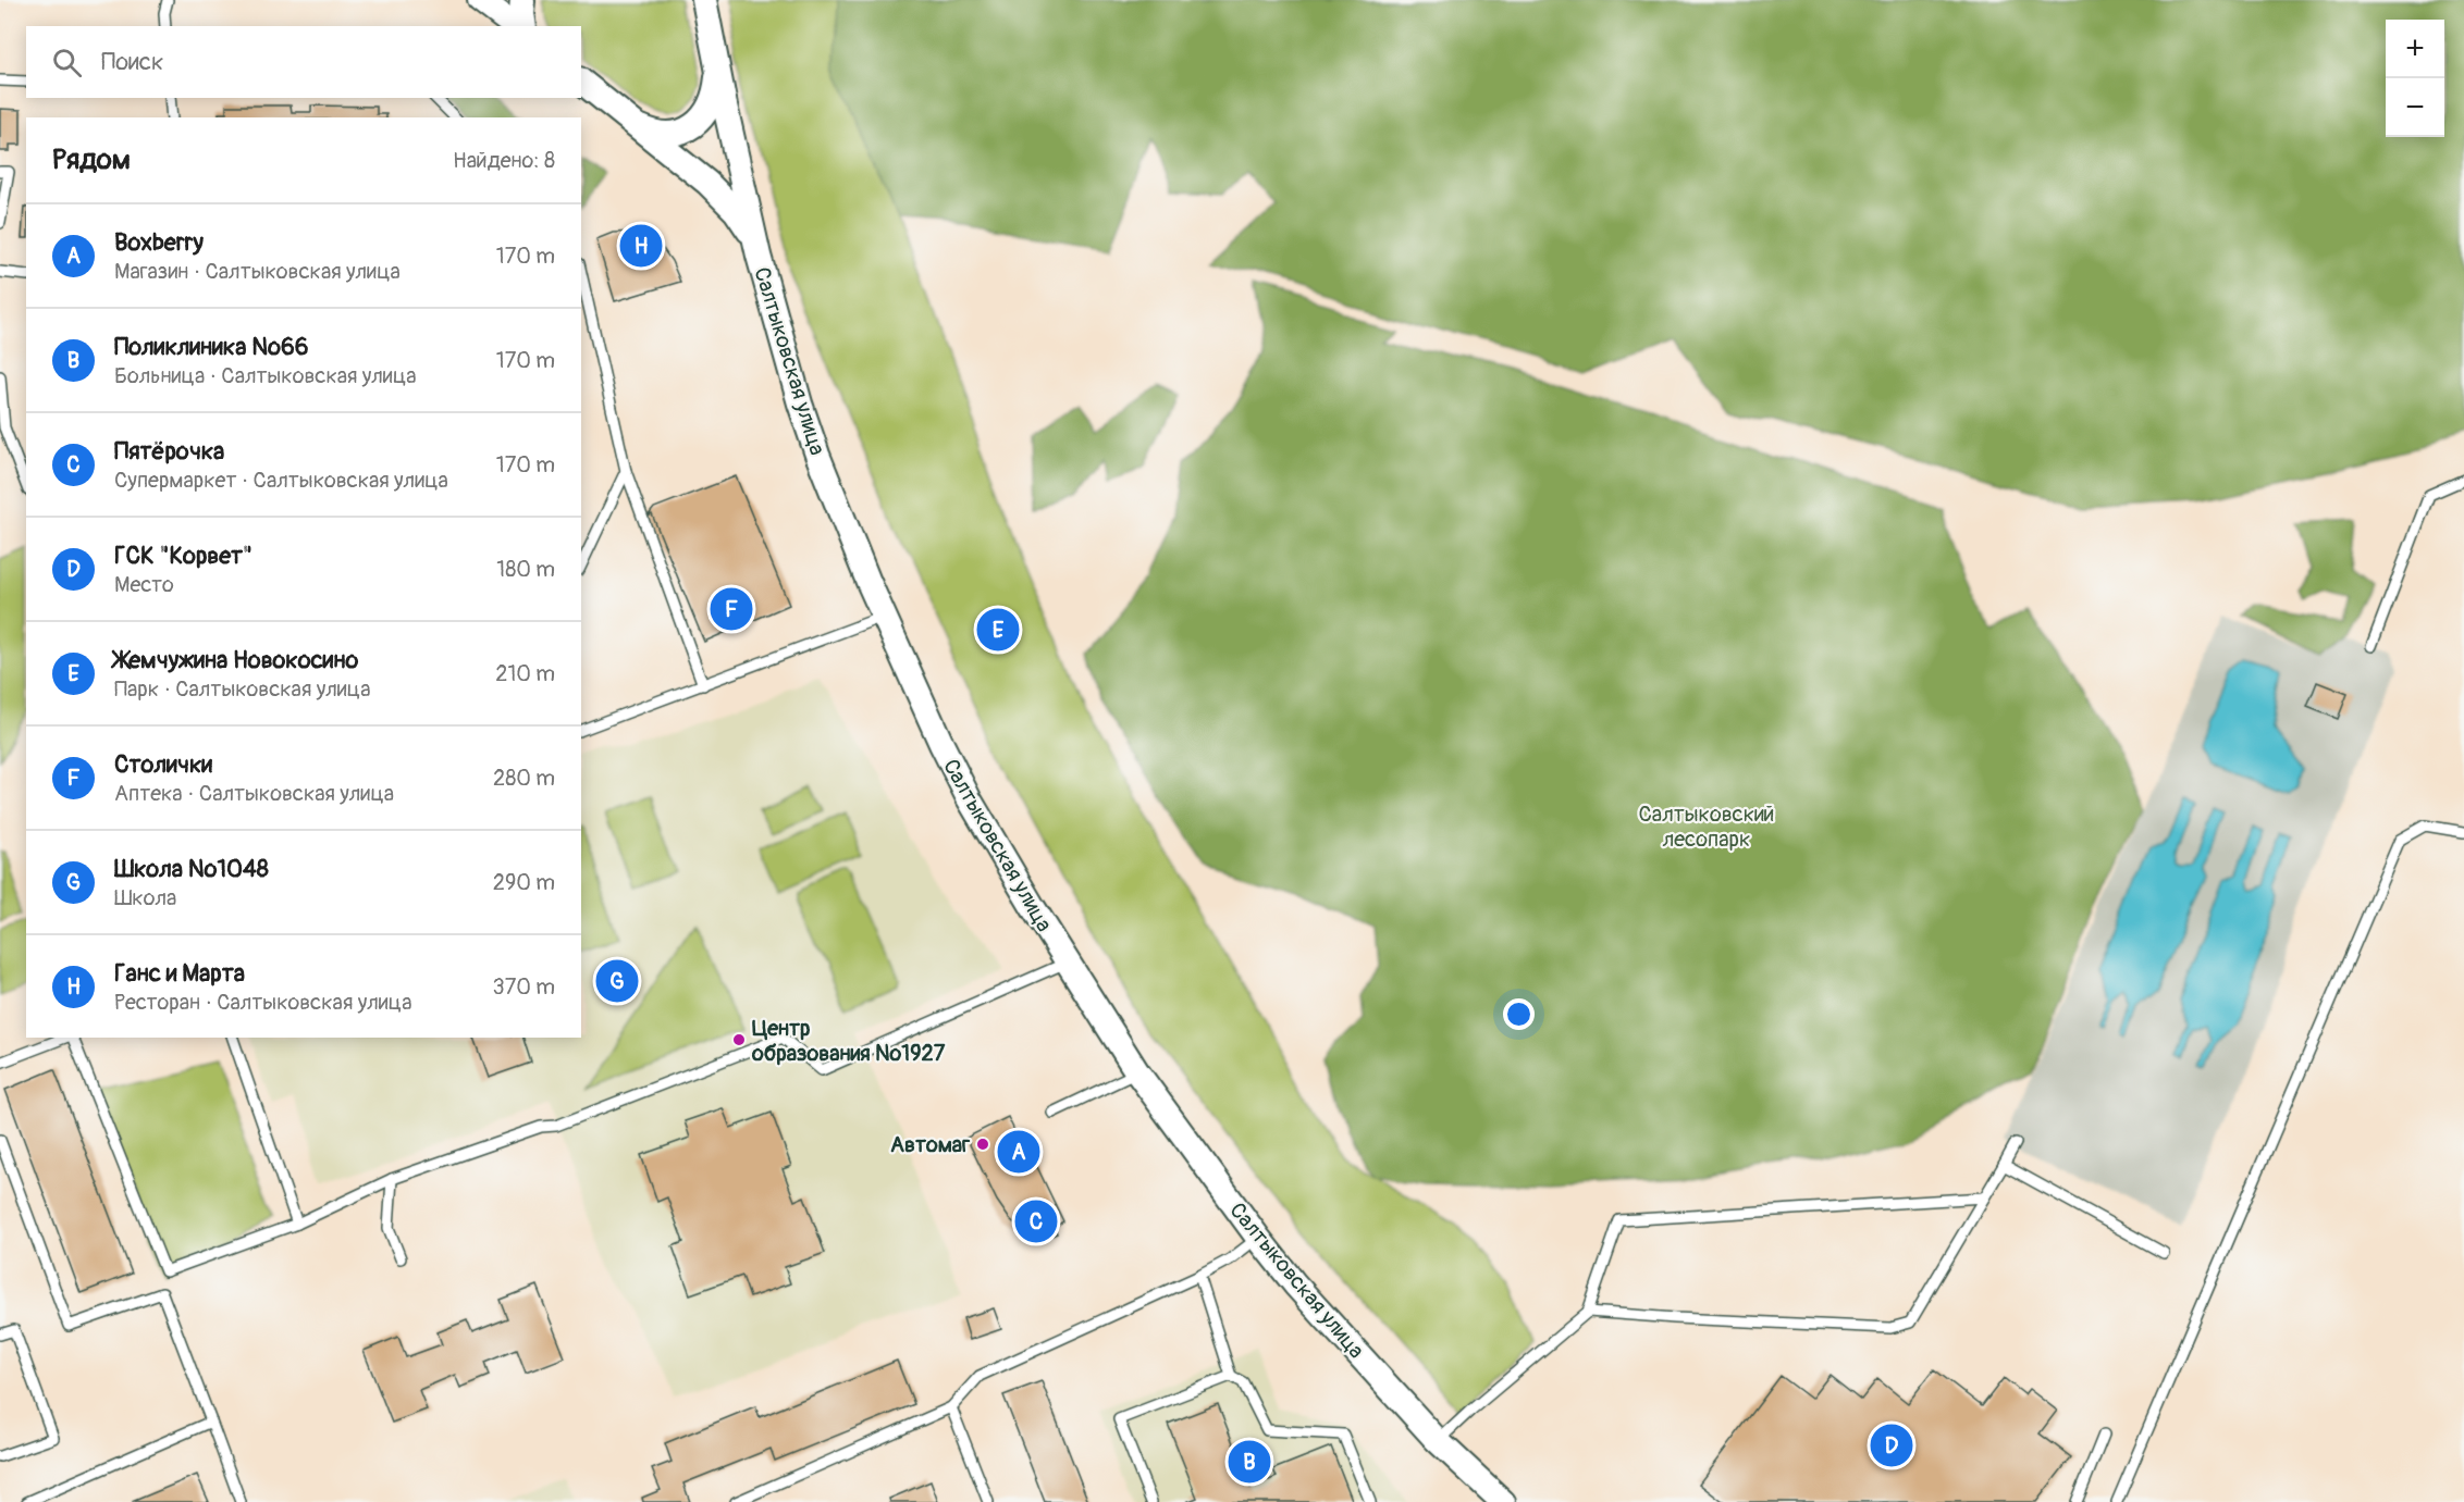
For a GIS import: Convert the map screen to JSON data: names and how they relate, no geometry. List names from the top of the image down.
{
  "streets": {
    "street": ["Салтыковская улица"]
  },
  "parks": ["Салтыковский лесопарк"],
  "places": ["Центр образования №1927", "Автомаг"],
  "page": {
    "map_buttons": ["+", "−"],
    "search": "Поиск",
    "heading": ["Рядом", "Найдено: 8"],
    "list": [
      {
        "mark": "A",
        "name": "Boxberry",
        "note": "Магазин · Салтыковская улица",
        "value": "170 m"
      },
      {
        "mark": "B",
        "name": "Поликлиника №66",
        "note": "Больница · Салтыковская улица",
        "value": "170 m"
      },
      {
        "mark": "C",
        "name": "Пятёрочка",
        "note": "Супермаркет · Салтыковская улица",
        "value": "170 m"
      },
      {
        "mark": "D",
        "name": "ГСК \"Корвет\"",
        "note": "Место",
        "value": "180 m"
      },
      {
        "mark": "E",
        "name": "Жемчужина Новокосино",
        "note": "Парк · Салтыковская улица",
        "value": "210 m"
      },
      {
        "mark": "F",
        "name": "Столички",
        "note": "Аптека · Салтыковская улица",
        "value": "280 m"
      },
      {
        "mark": "G",
        "name": "Школа №1048",
        "note": "Школа",
        "value": "290 m"
      },
      {
        "mark": "H",
        "name": "Ганс и Марта",
        "note": "Ресторан · Салтыковская улица",
        "value": "370 m"
      }
    ],
    "pins": [
      "H",
      "F",
      "E",
      "G",
      "A",
      "C",
      "D",
      "B"
    ]
  }
}
